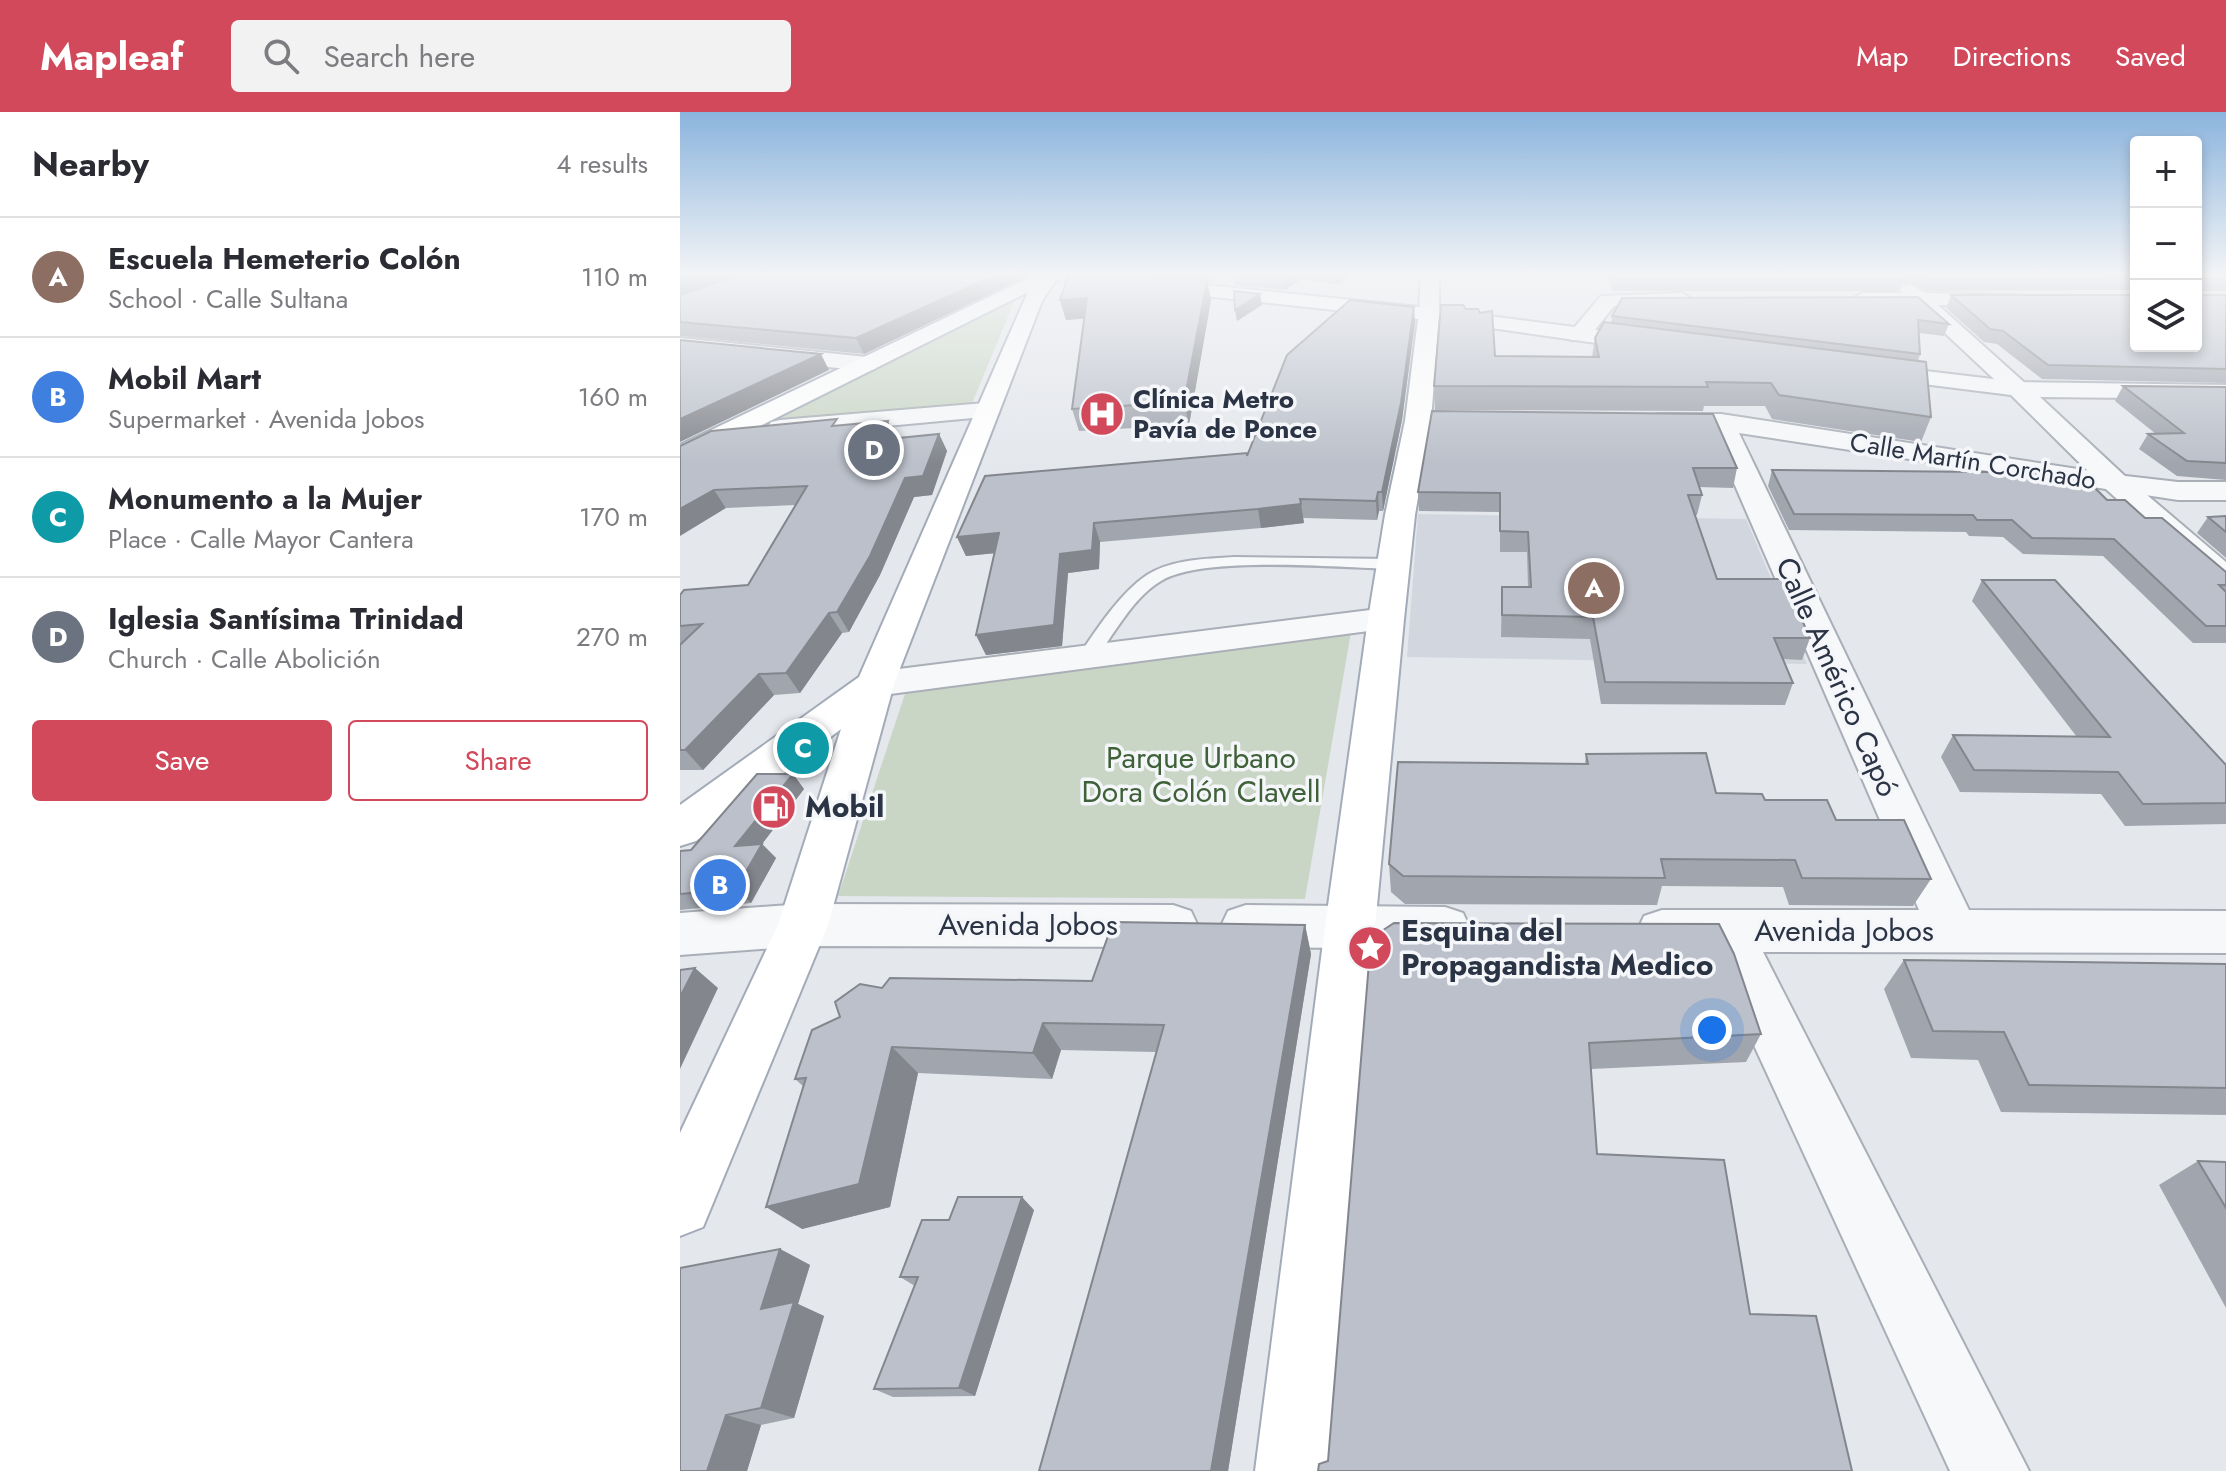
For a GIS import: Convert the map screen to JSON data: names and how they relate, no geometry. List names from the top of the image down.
{
  "streets": {
    "street": ["Calle Martín Corchado", "Calle Américo Capó", "Avenida Jobos"]
  },
  "crossings": [
    ["Calle Martín Corchado", "Calle Américo Capó"],
    ["Calle Américo Capó", "Avenida Jobos"]
  ],
  "parks": ["Parque Urbano Dora Colón Clavell"],
  "places": {
    "hospital": ["Clínica Metro Pavía de Ponce"],
    "fuel station": ["Mobil"],
    "place": ["Esquina del Propagandista Medico"]
  },
  "page": {
    "header": "Mapleaf",
    "search": "Search here",
    "nav": ["Map", "Directions", "Saved"],
    "heading": ["Nearby", "4 results"],
    "map_buttons": ["+", "−"],
    "list": [
      {
        "mark": "A",
        "name": "Escuela Hemeterio Colón",
        "note": "School · Calle Sultana",
        "value": "110 m"
      },
      {
        "mark": "B",
        "name": "Mobil Mart",
        "note": "Supermarket · Avenida Jobos",
        "value": "160 m"
      },
      {
        "mark": "C",
        "name": "Monumento a la Mujer",
        "note": "Place · Calle Mayor Cantera",
        "value": "170 m"
      },
      {
        "mark": "D",
        "name": "Iglesia Santísima Trinidad",
        "note": "Church · Calle Abolición",
        "value": "270 m"
      }
    ],
    "pins": [
      "D",
      "A",
      "C",
      "B"
    ],
    "buttons": ["Save", "Share"]
  }
}
